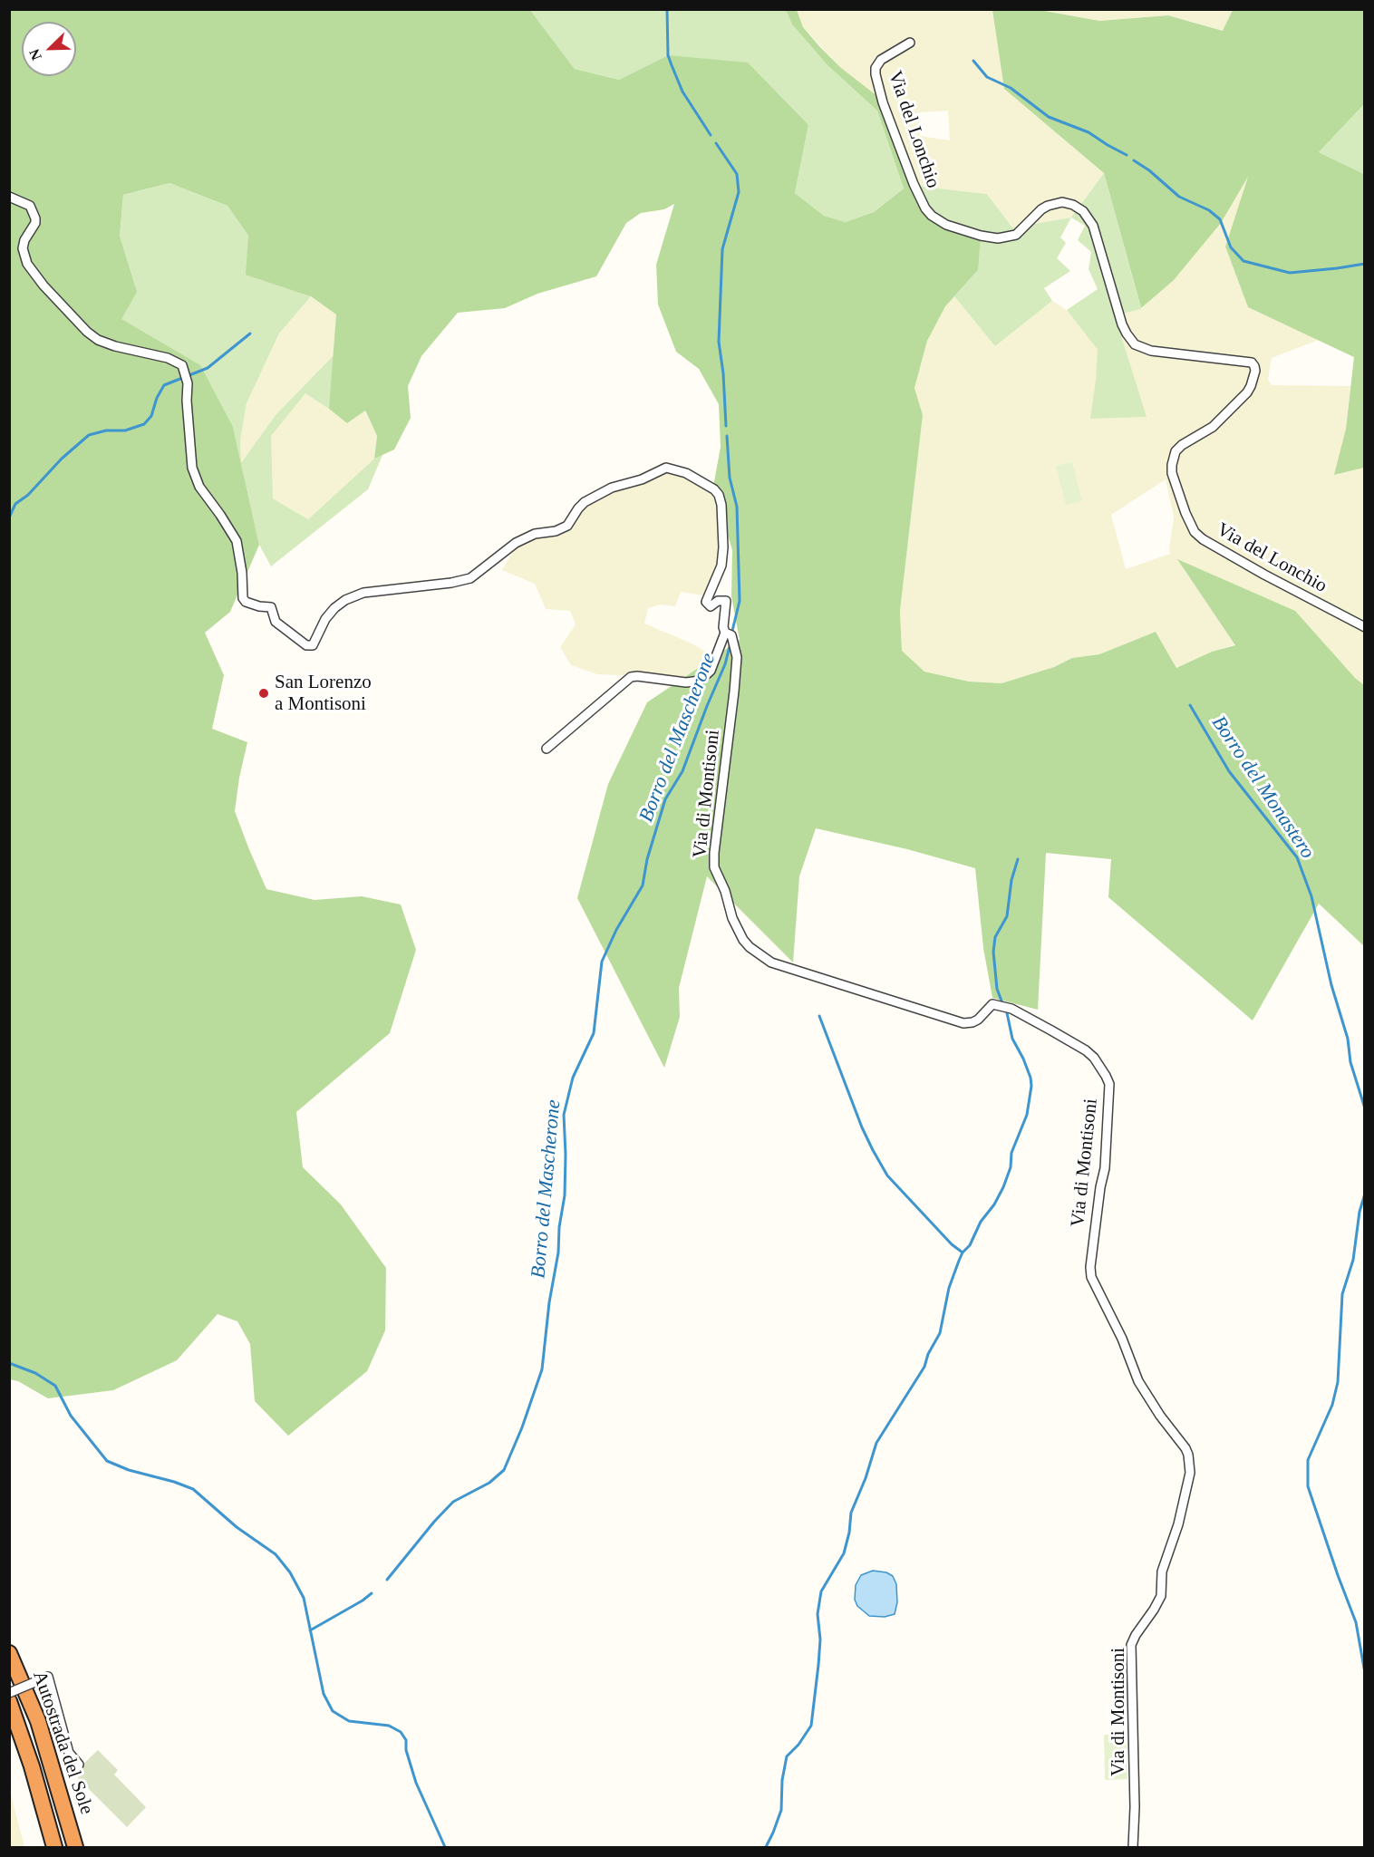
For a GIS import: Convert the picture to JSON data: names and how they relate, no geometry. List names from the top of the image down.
{
  "streets": {
    "highway": ["Autostrada del Sole"],
    "street": ["Via del Lonchio", "Via di Montisoni"]
  },
  "water": ["Borro del Mascherone", "Borro del Monastero"],
  "places": ["San Lorenzo a Montisoni"],
  "north": "bottom left"
}
